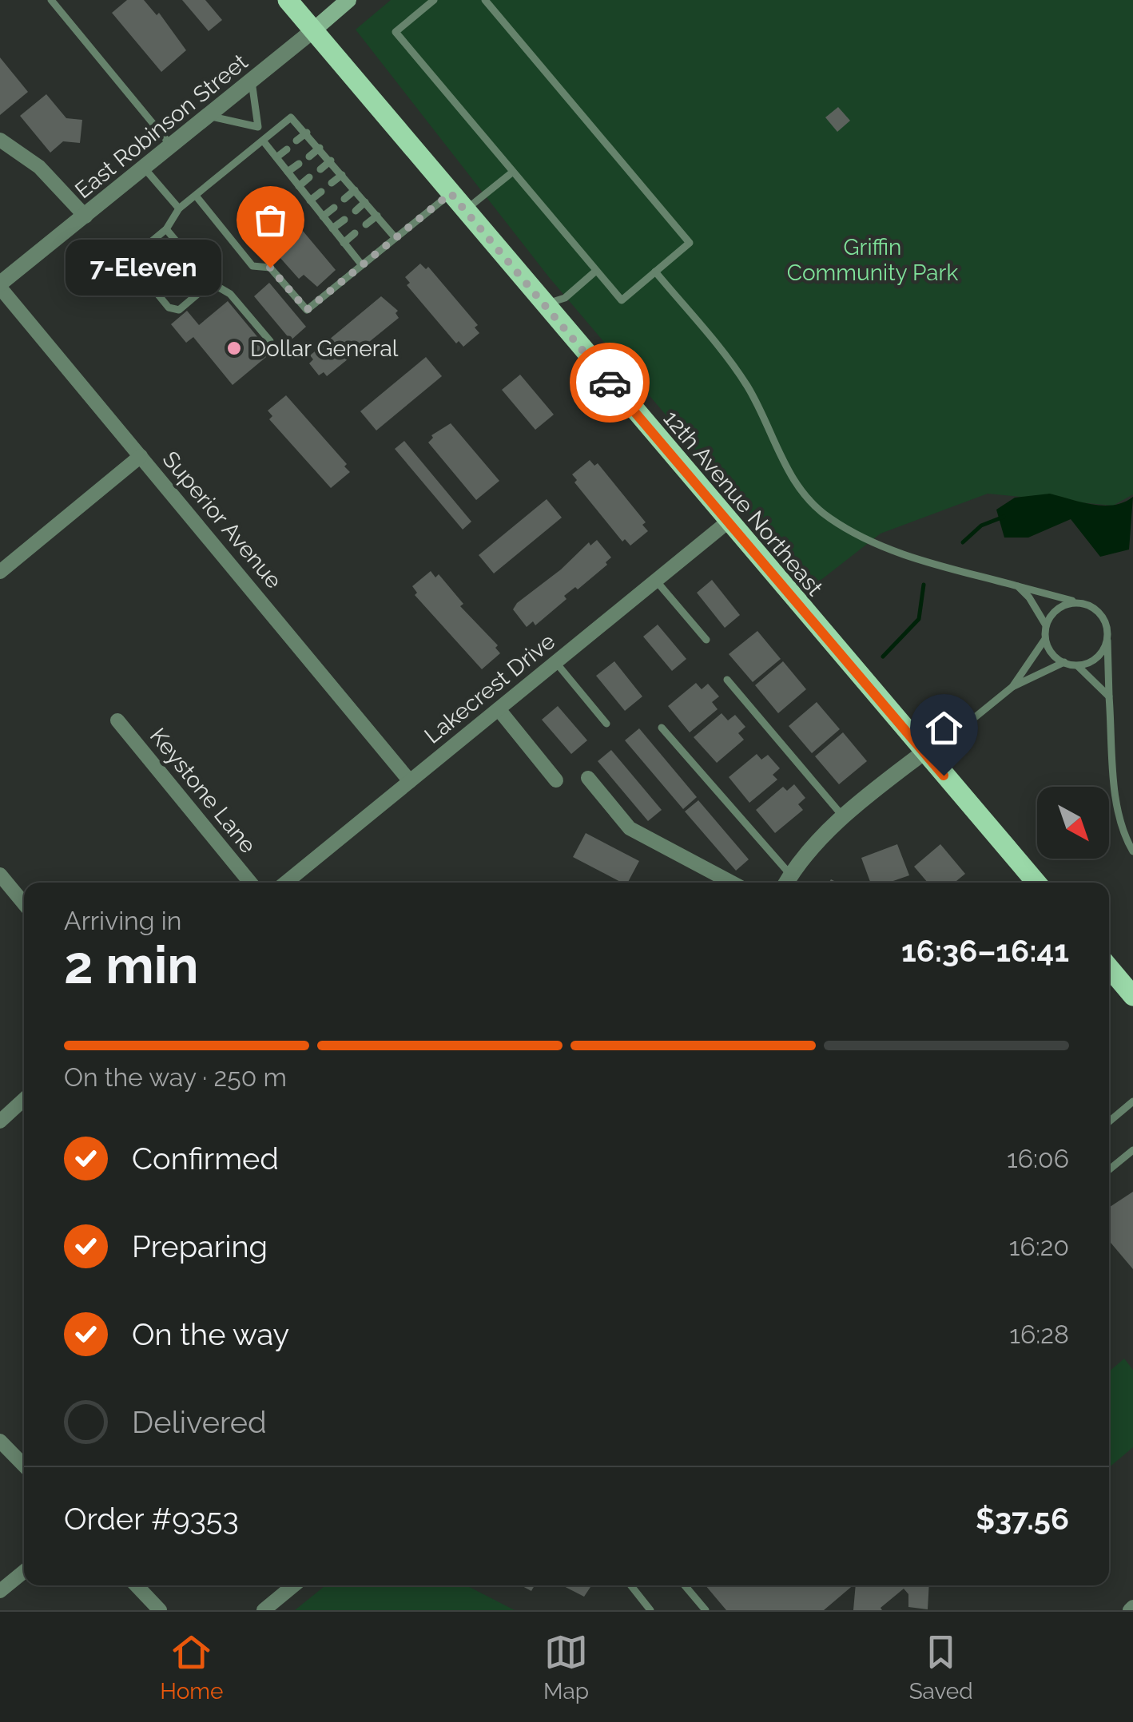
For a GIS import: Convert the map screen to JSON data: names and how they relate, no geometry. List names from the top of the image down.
{
  "streets": {
    "main road": ["East Robinson Street", "12th Avenue Northeast"],
    "street": ["Superior Avenue", "Lakecrest Drive", "Keystone Lane"]
  },
  "crossings": [
    ["East Robinson Street", "12th Avenue Northeast"],
    ["East Robinson Street", "Superior Avenue"],
    ["12th Avenue Northeast", "Lakecrest Drive"],
    ["Superior Avenue", "Lakecrest Drive"]
  ],
  "parks": ["Griffin Community Park"],
  "places": ["7-Eleven", "Dollar General"],
  "north": "bottom right",
  "page": {
    "bubble": "7-Eleven",
    "heading": ["2 min", "Arriving in", "16:36–16:41"],
    "panel": ["Order #9353", "$37.56"],
    "bar": "On the way · 250 m",
    "list": [
      ["Confirmed", "16:06"],
      ["Preparing", "16:20"],
      ["On the way", "16:28"],
      "Delivered"
    ],
    "tabs": ["Home", "Map", "Saved"]
  }
}
